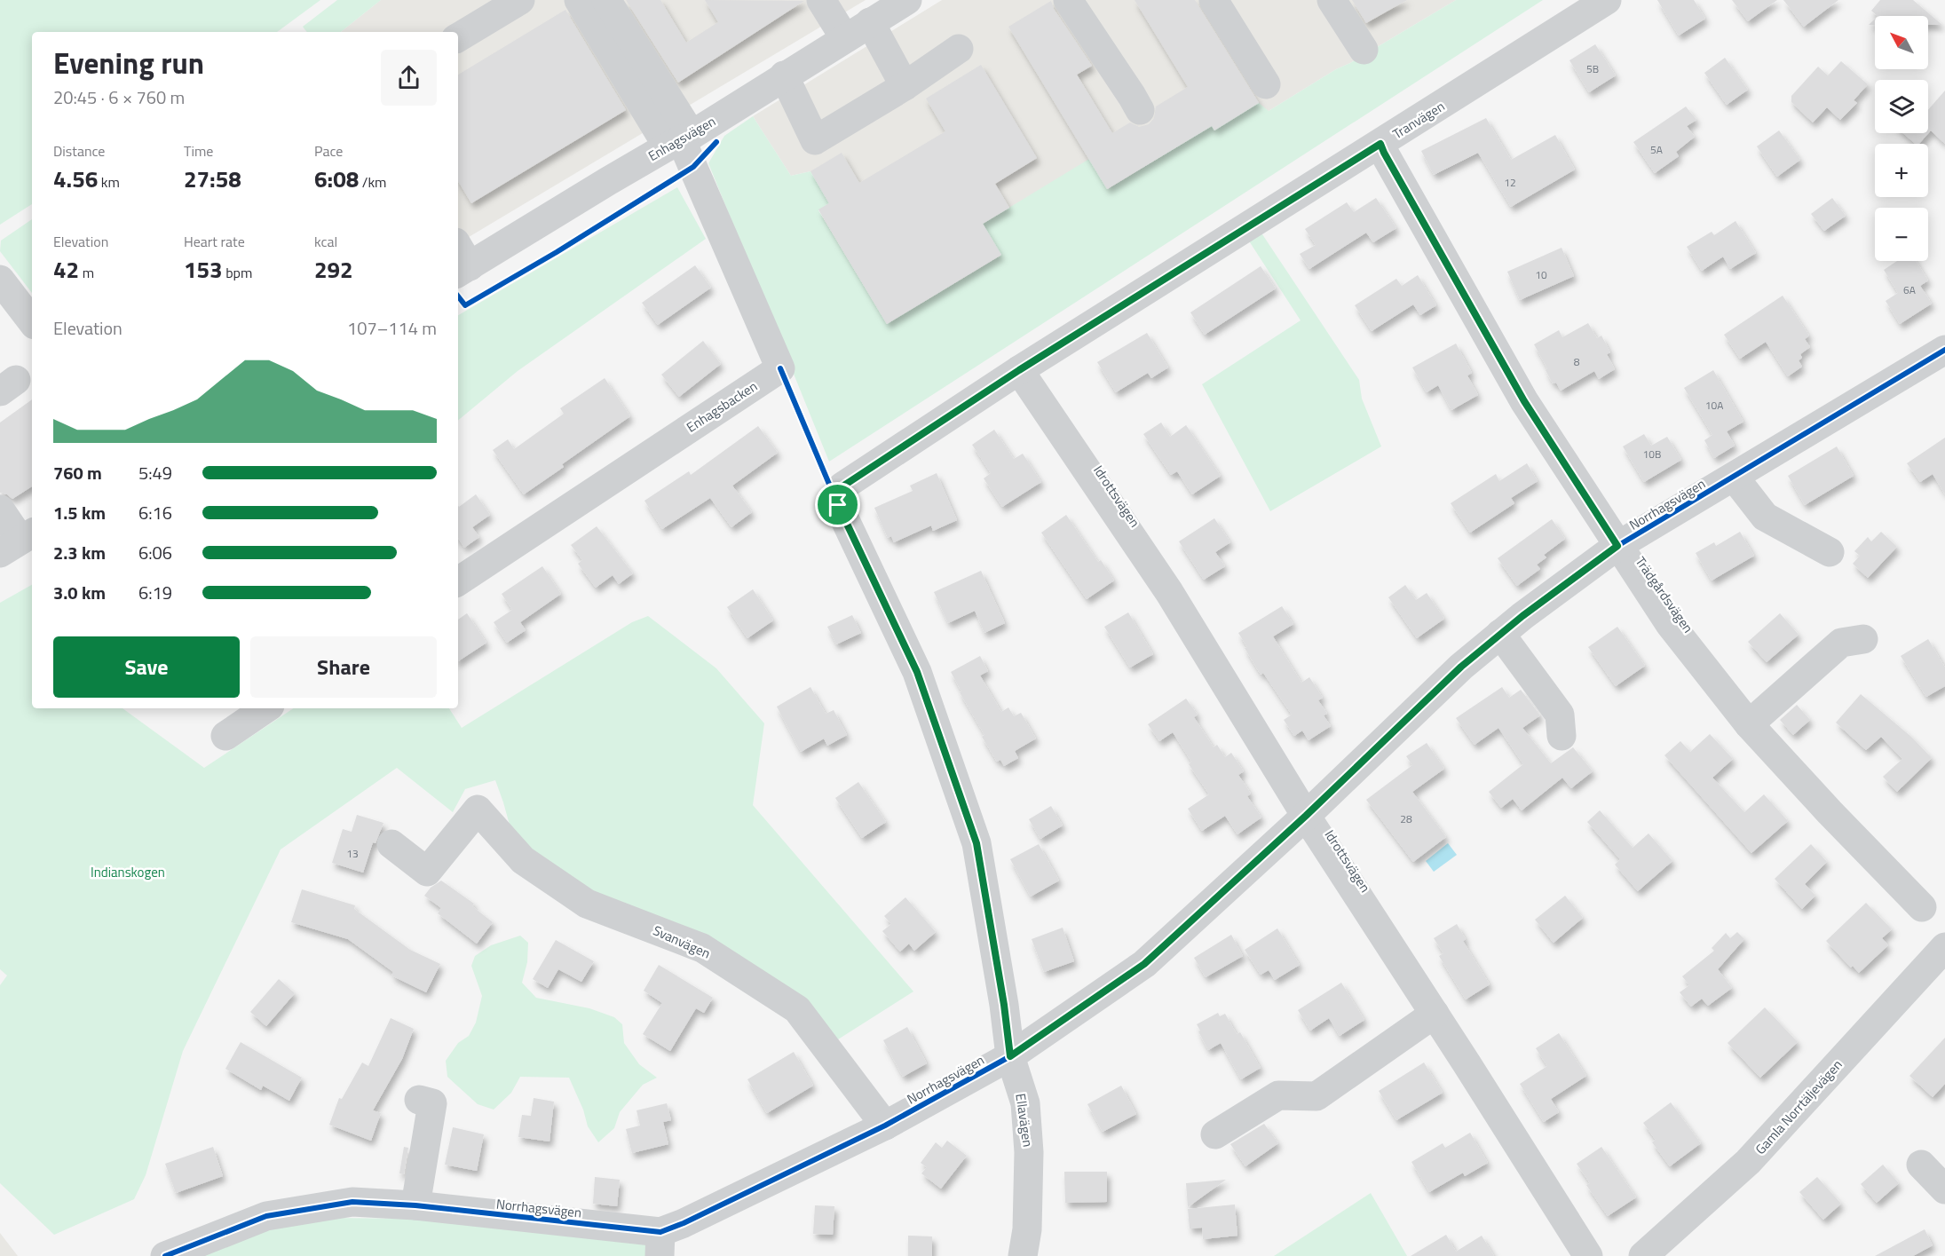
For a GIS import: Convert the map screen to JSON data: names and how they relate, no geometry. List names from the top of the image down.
{
  "streets": {
    "street": [
      "Tranvägen",
      "Enhagsvägen",
      "Enhagsbacken",
      "Idrottsvägen",
      "Norrhagsvägen",
      "Trädgårdsvägen",
      "Svanvägen",
      "Gamla Norrtäljevägen",
      "Ellavägen"
    ]
  },
  "crossings": [
    ["Tranvägen", "Idrottsvägen"],
    ["Tranvägen", "Trädgårdsvägen"],
    ["Tranvägen", "Ellavägen"],
    ["Enhagsvägen", "Enhagsbacken"],
    ["Idrottsvägen", "Norrhagsvägen"],
    ["Norrhagsvägen", "Trädgårdsvägen"],
    ["Norrhagsvägen", "Svanvägen"],
    ["Norrhagsvägen", "Ellavägen"]
  ],
  "parks": ["Indianskogen"],
  "house_numbers": [
    "5B",
    "5A",
    "12",
    "10",
    "6A",
    "8",
    "10A",
    "10B",
    "28",
    "13"
  ],
  "north": "top left",
  "page": {
    "map_buttons": ["+", "−"],
    "heading": ["Evening run", "20:45 · 6 × 760 m"],
    "stats": [
      ["Distance", "4.56 km"],
      ["Time", "27:58"],
      ["Pace", "6:08 /km"],
      ["Elevation", "42 m"],
      ["Heart rate", "153 bpm"],
      ["kcal", "292"]
    ],
    "chart": ["Elevation", "107–114 m"],
    "list": [
      {
        "name": "760 m",
        "note": "5:49"
      },
      {
        "name": "1.5 km",
        "note": "6:16"
      },
      {
        "name": "2.3 km",
        "note": "6:06"
      },
      {
        "name": "3.0 km",
        "note": "6:19"
      }
    ],
    "buttons": ["Save", "Share"]
  }
}
